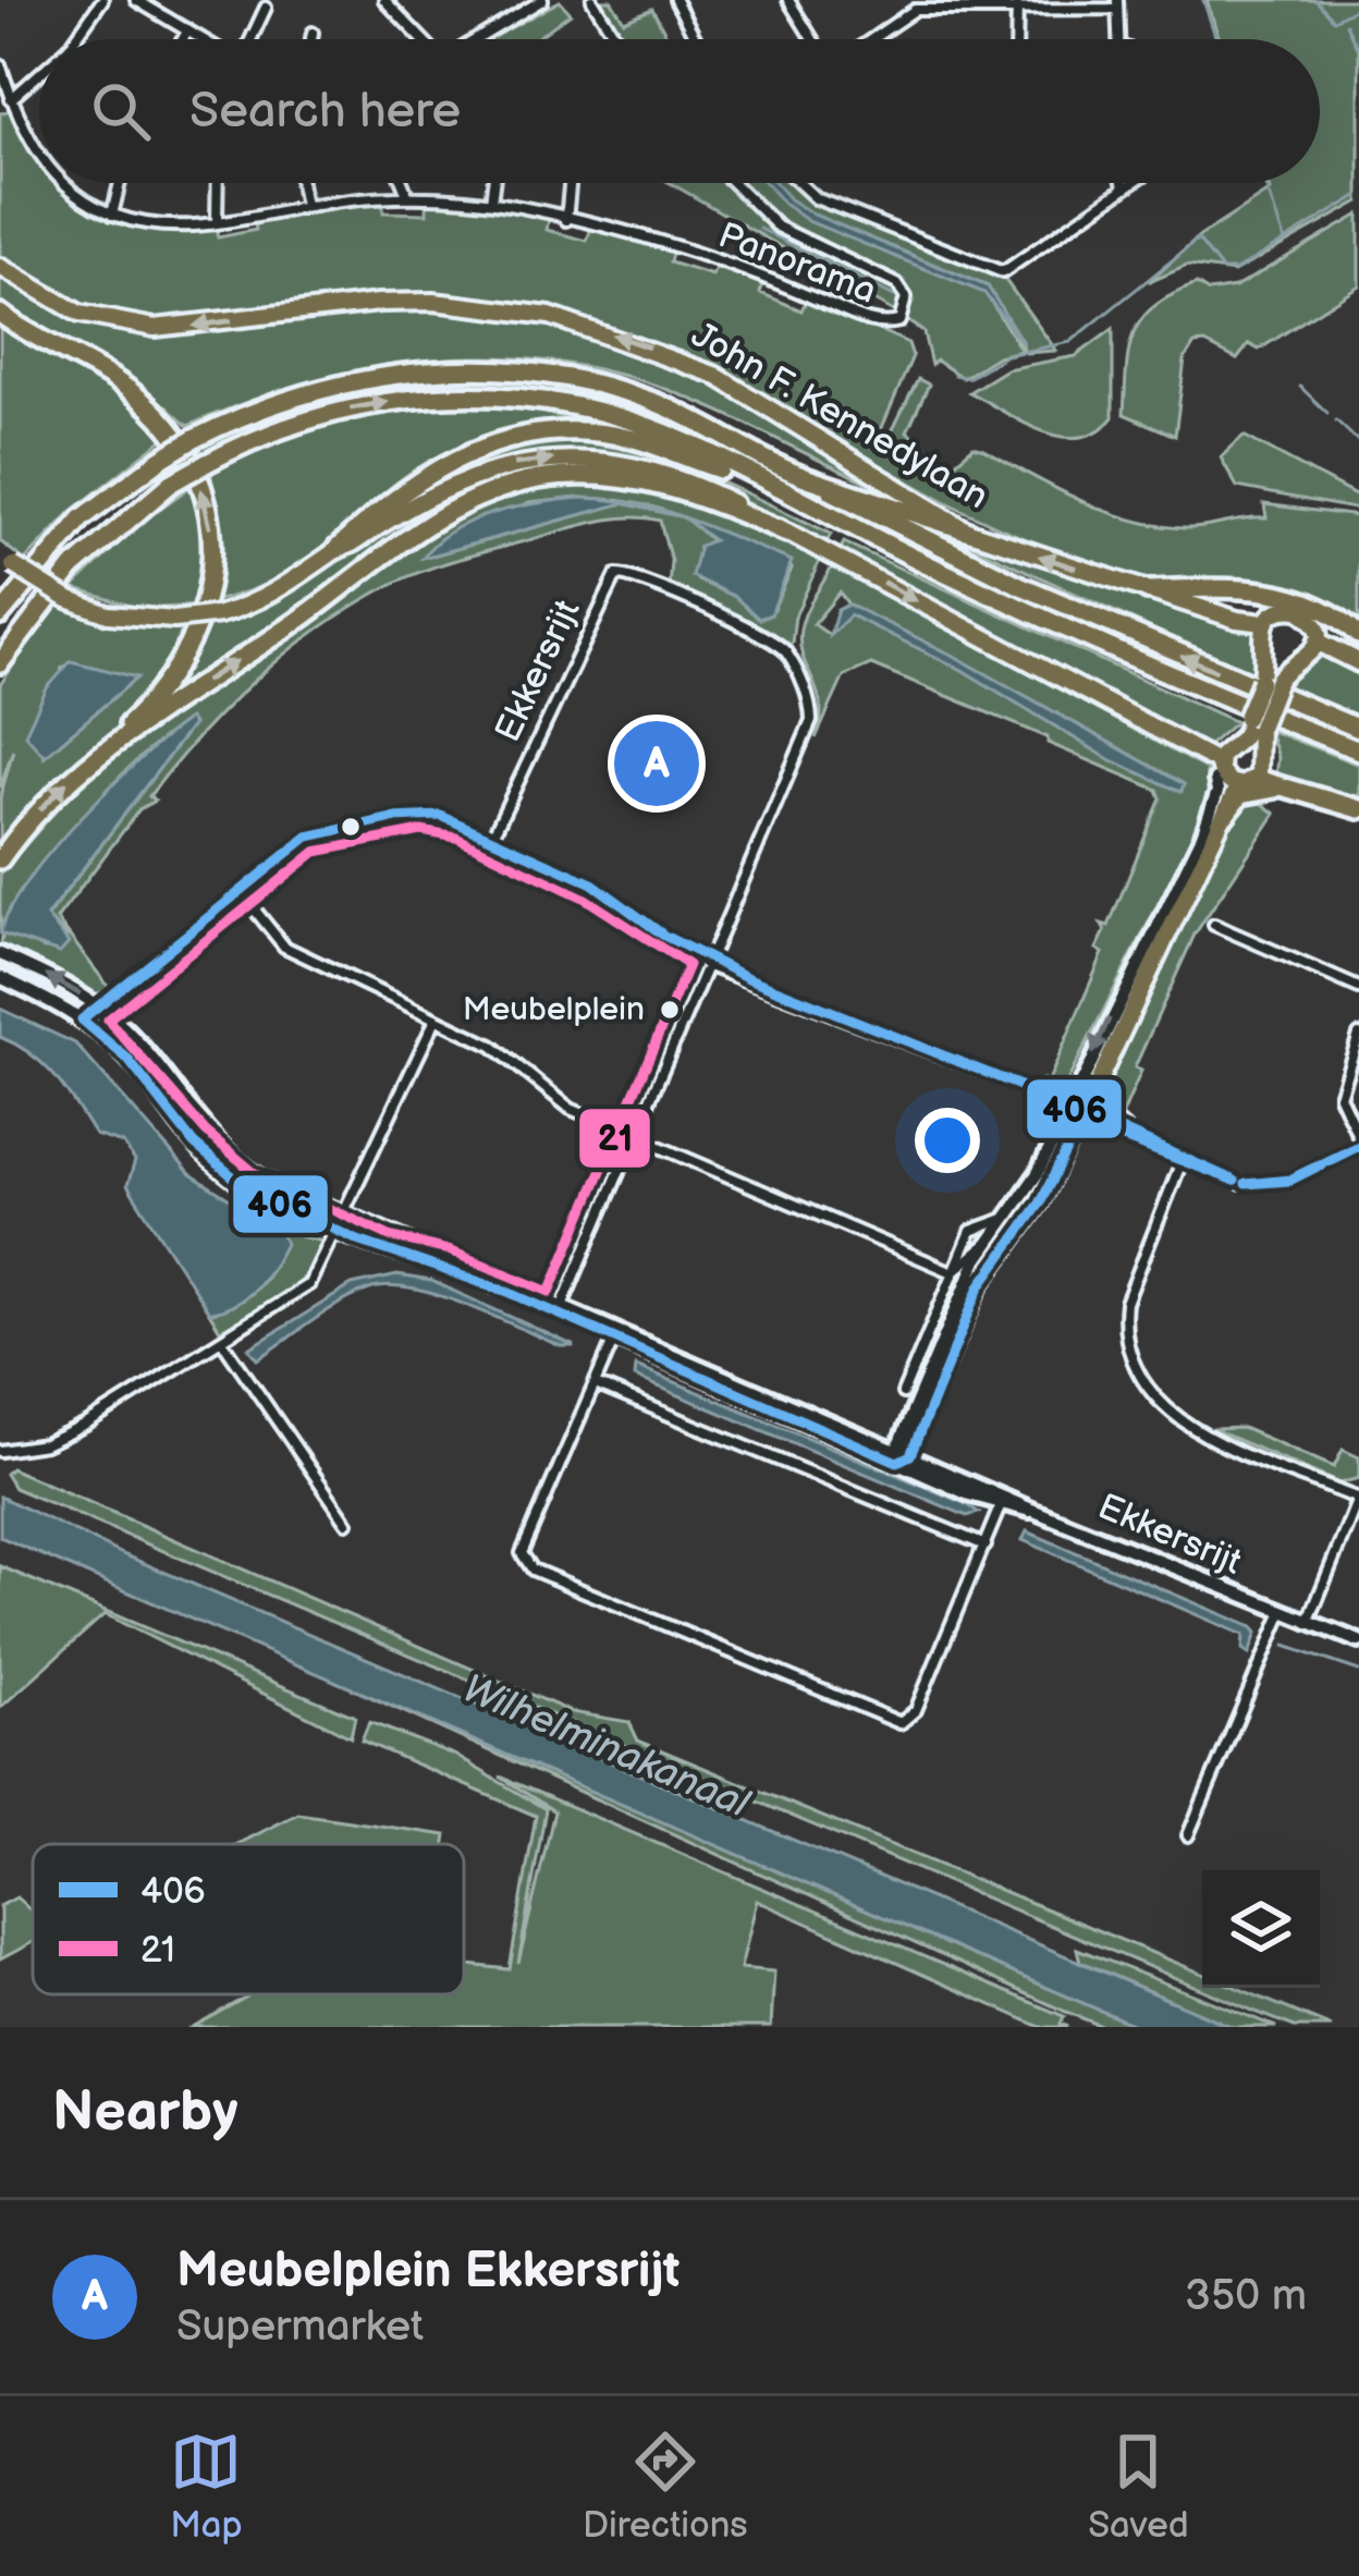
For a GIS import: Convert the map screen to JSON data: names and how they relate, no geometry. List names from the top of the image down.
{
  "streets": {
    "highway": ["John F. Kennedylaan"],
    "main road": ["Ekkersrijt"],
    "street": ["Panorama"]
  },
  "water": ["Wilhelminakanaal"],
  "places": ["Meubelplein"],
  "lines": ["transit line 406", "transit line 21"],
  "legend": ["406", "21"],
  "page": {
    "search": "Search here",
    "pins": "A",
    "heading": "Nearby",
    "list": [
      {
        "mark": "A",
        "name": "Meubelplein Ekkersrijt",
        "note": "Supermarket",
        "value": "350 m"
      }
    ],
    "nav": ["Map", "Directions", "Saved"]
  }
}
